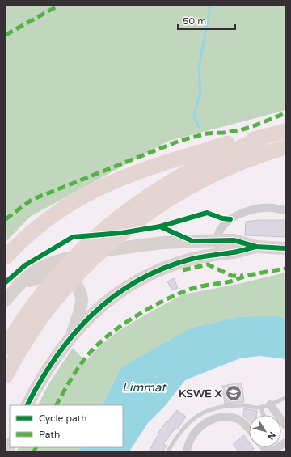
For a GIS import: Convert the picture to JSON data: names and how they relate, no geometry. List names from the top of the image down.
{
  "water": ["Limmat"],
  "places": {
    "school or university": ["KSWE X"]
  },
  "legend": ["Cycle path", "Path"],
  "scale_bar": "50 m",
  "north": "bottom right"
}
